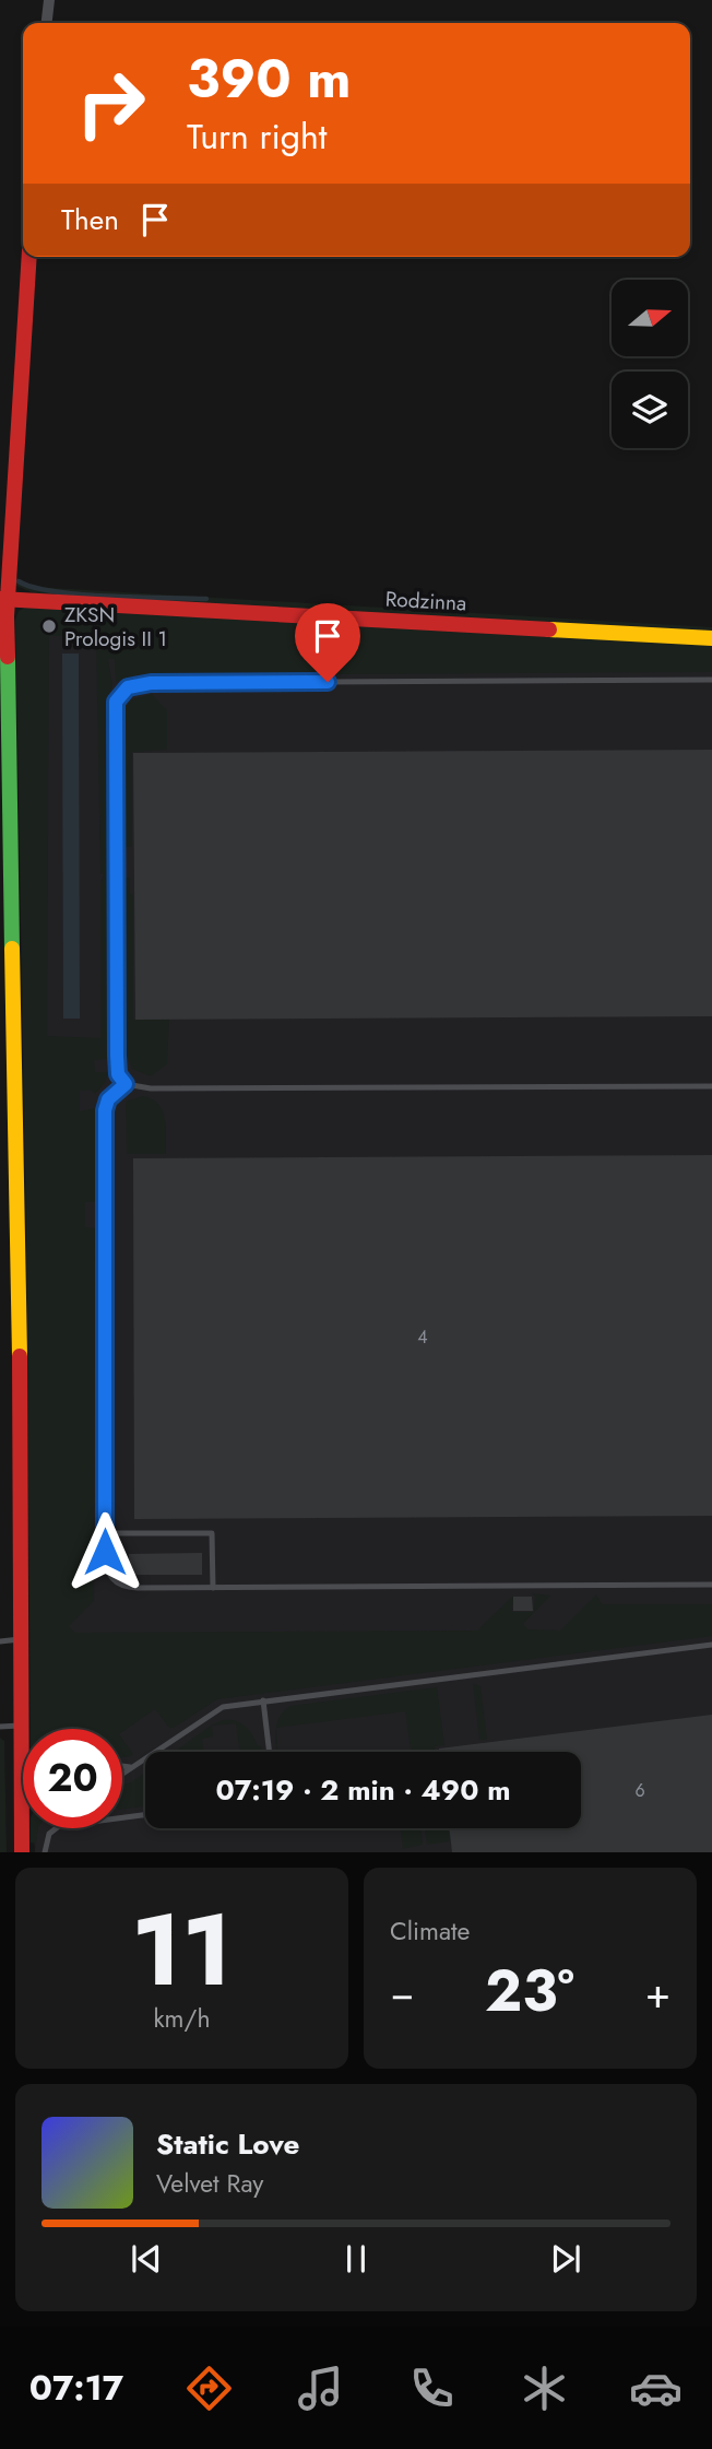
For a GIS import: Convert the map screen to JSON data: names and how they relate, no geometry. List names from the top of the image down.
{
  "streets": {
    "street": ["Rodzinna"]
  },
  "places": ["ZKSN Prologis II 1"],
  "house_numbers": ["4", "6"],
  "north": "right",
  "page": {
    "turn": ["390 m", "Turn right"],
    "then": "Then",
    "limit": "20",
    "trip": "07:19 · 2 min · 490 m",
    "tile": [
      ["11", "km/h"],
      "Climate"
    ],
    "heat": ["−", "23°", "+"],
    "song": ["Static Love", "Velvet Ray"],
    "tabs": "07:17"
  }
}
